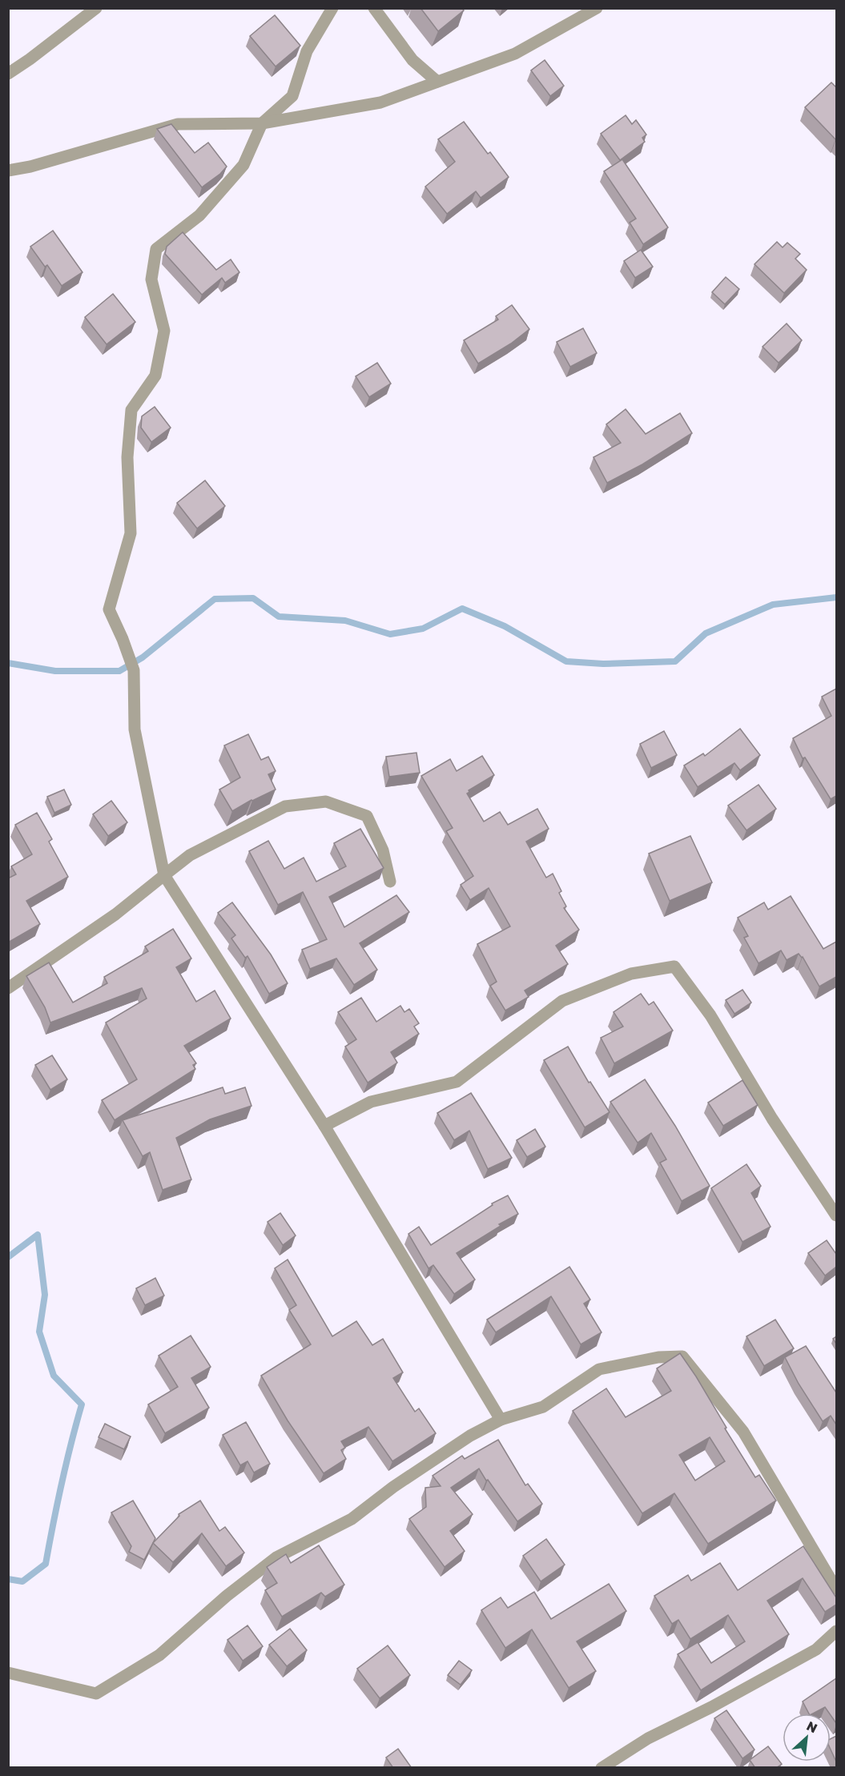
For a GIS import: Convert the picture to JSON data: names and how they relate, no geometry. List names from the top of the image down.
{
  "north": "top right"
}
